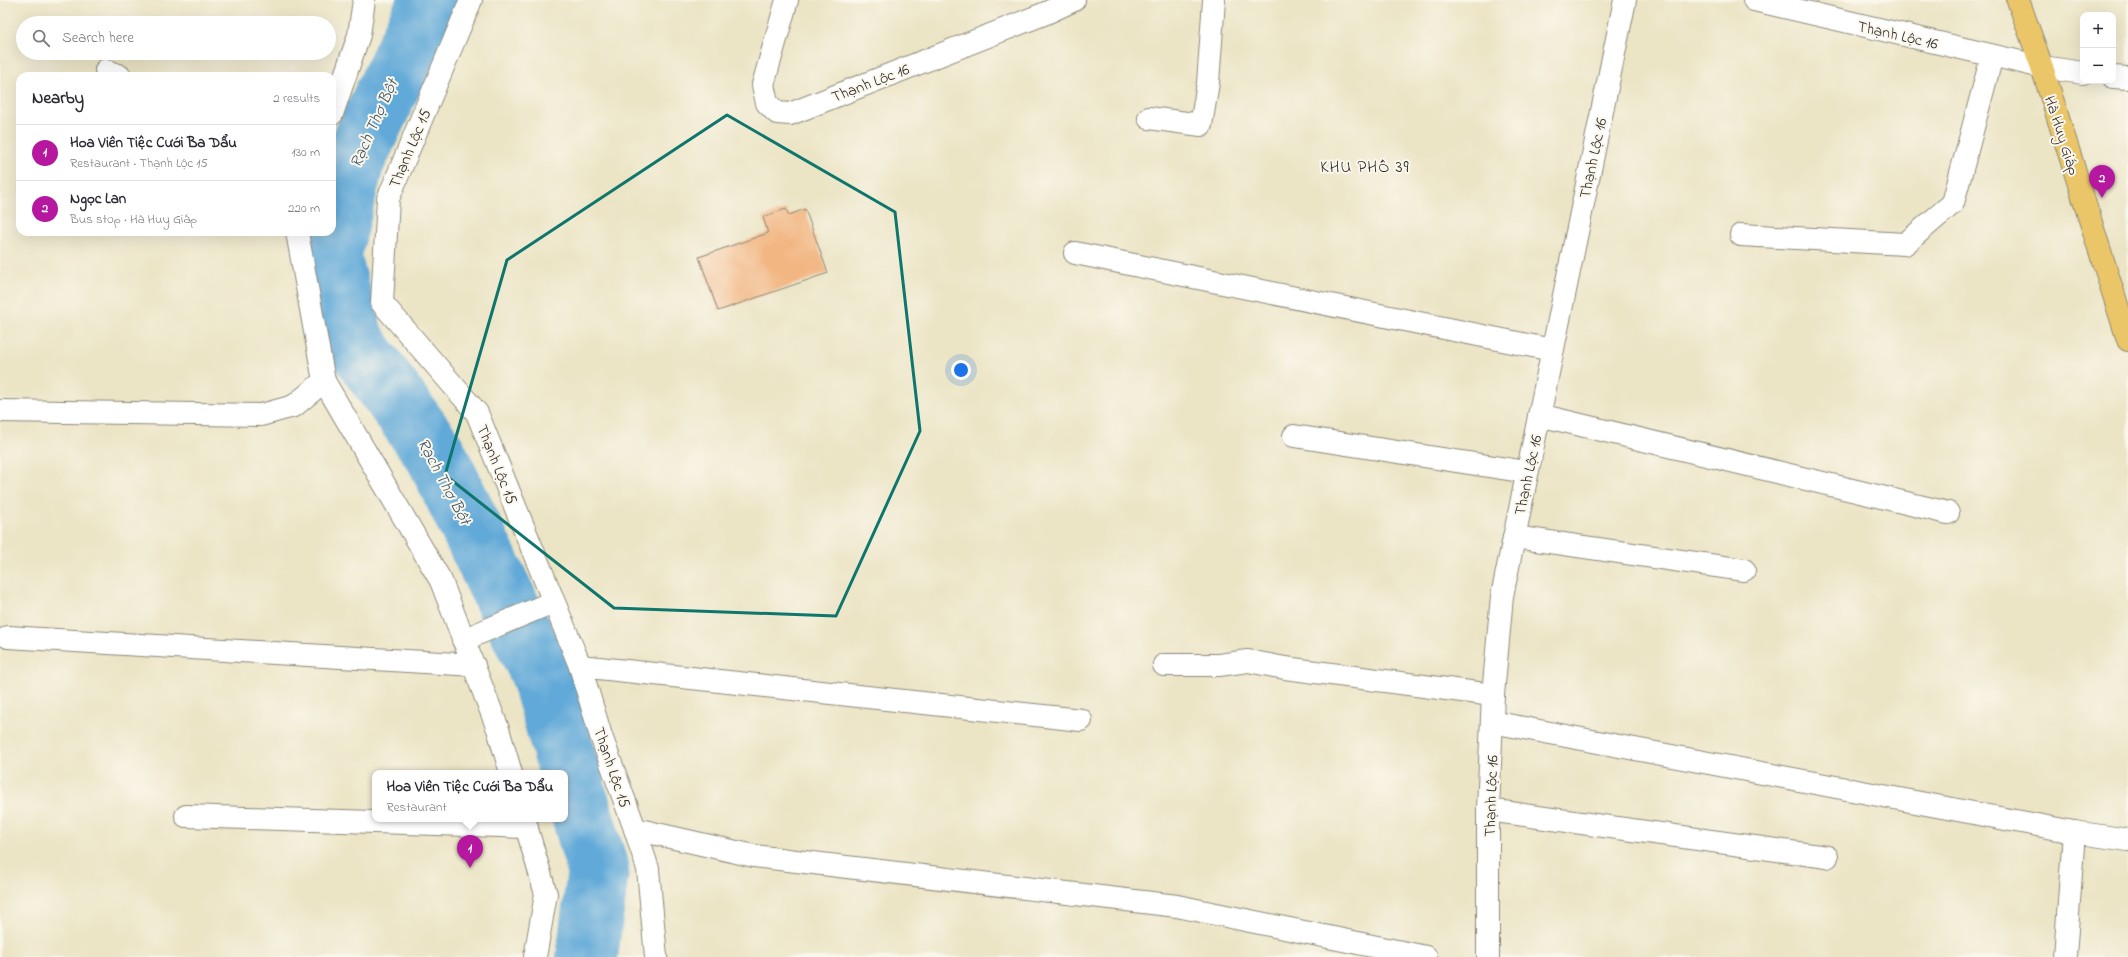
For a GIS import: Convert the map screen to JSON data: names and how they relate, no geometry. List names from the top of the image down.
{
  "streets": {
    "main road": ["Hà Huy Giáp"],
    "street": ["Thạnh Lộc 16", "Thạnh Lộc 15"]
  },
  "crossings": [
    ["Thạnh Lộc 16", "Hà Huy Giáp"]
  ],
  "districts": ["KHU PHỐ 39"],
  "water": ["Rạch Thợ Bột"],
  "page": {
    "map_buttons": ["+", "−"],
    "search": "Search here",
    "heading": ["Nearby", "2 results"],
    "list": [
      {
        "mark": "1",
        "name": "Hoa Viên Tiệc Cưới Ba Dẩu",
        "note": "Restaurant · Thạnh Lộc 15",
        "value": "130 m"
      },
      {
        "mark": "2",
        "name": "Ngọc Lan",
        "note": "Bus stop · Hà Huy Giáp",
        "value": "220 m"
      }
    ],
    "pins": ["2", "1"],
    "popup": ["Hoa Viên Tiệc Cưới Ba Dẩu", "Restaurant"]
  }
}
